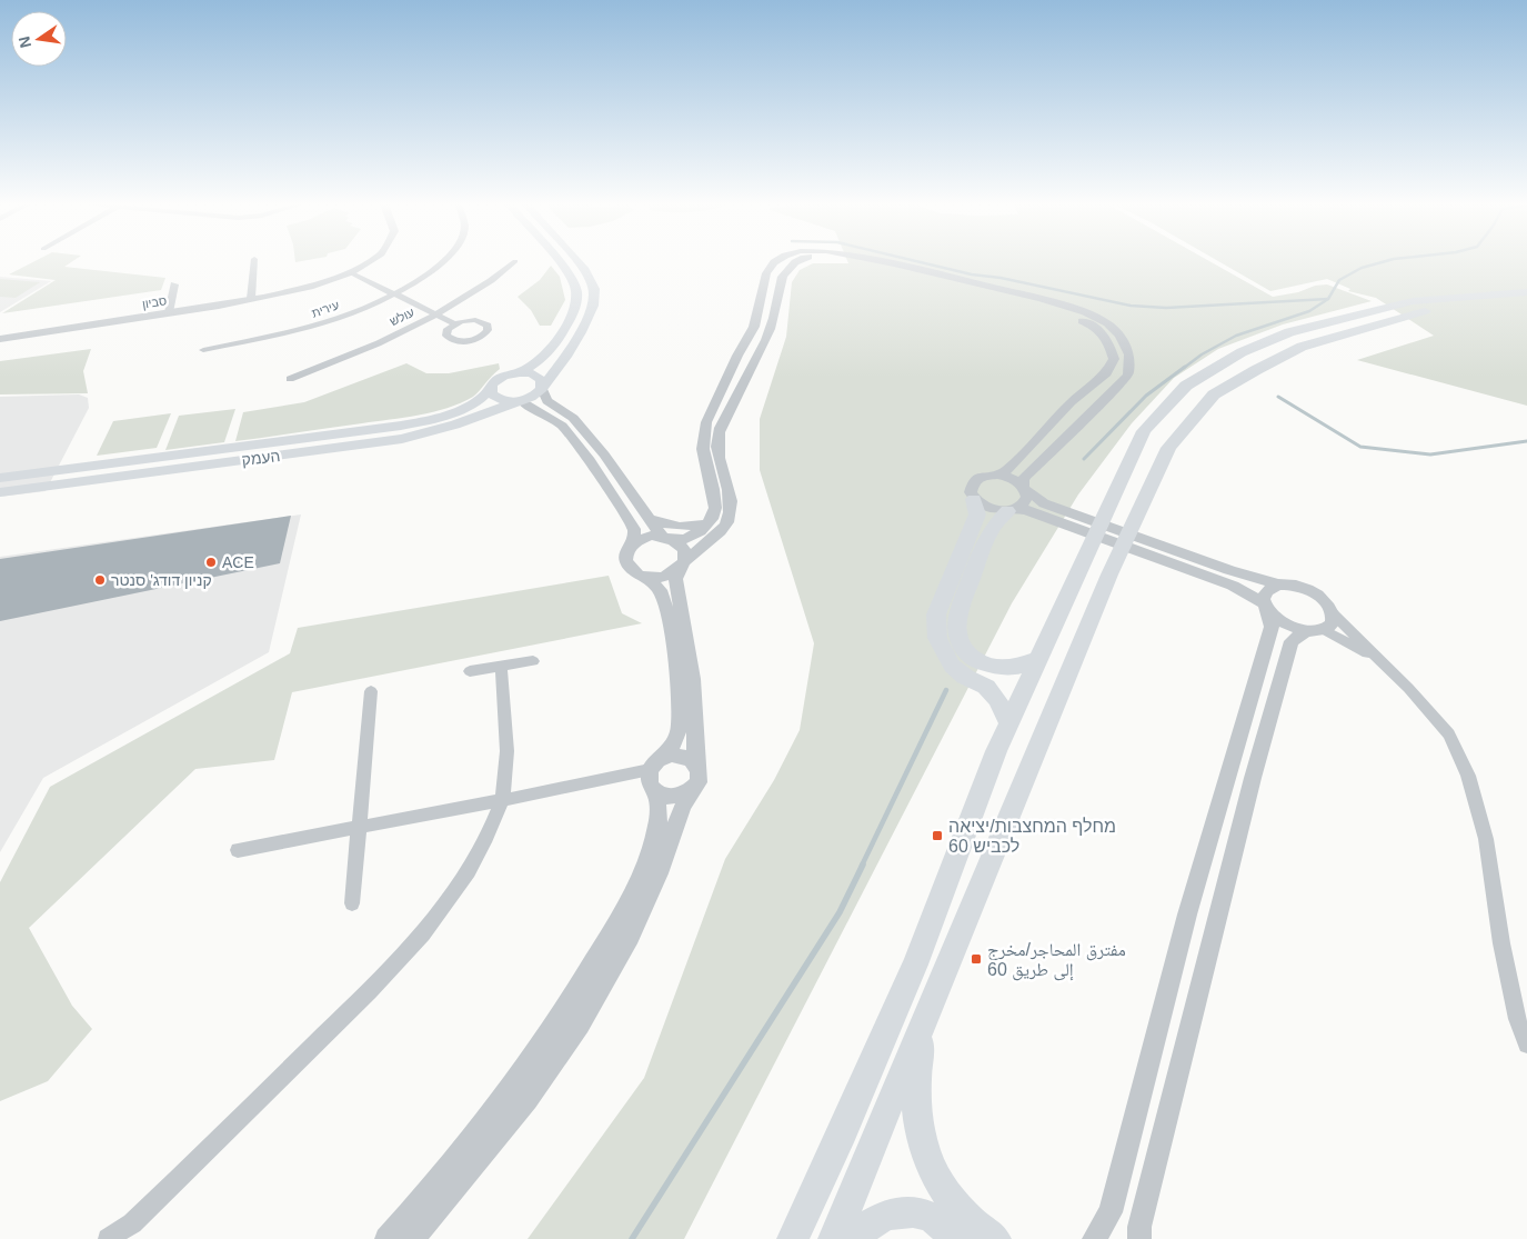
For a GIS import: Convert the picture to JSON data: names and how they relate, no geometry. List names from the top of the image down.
{
  "streets": {
    "main road": ["העמק"],
    "street": ["סביון", "עירית", "עולש"]
  },
  "places": {
    "other": ["ACE", "קניון דודג' סנטר"],
    "transit": ["מחלף המחצבות/יציאה לכביש 60", "مفترق المحاجر/مخرج إلى طريق 60"]
  },
  "north": "left"
}
